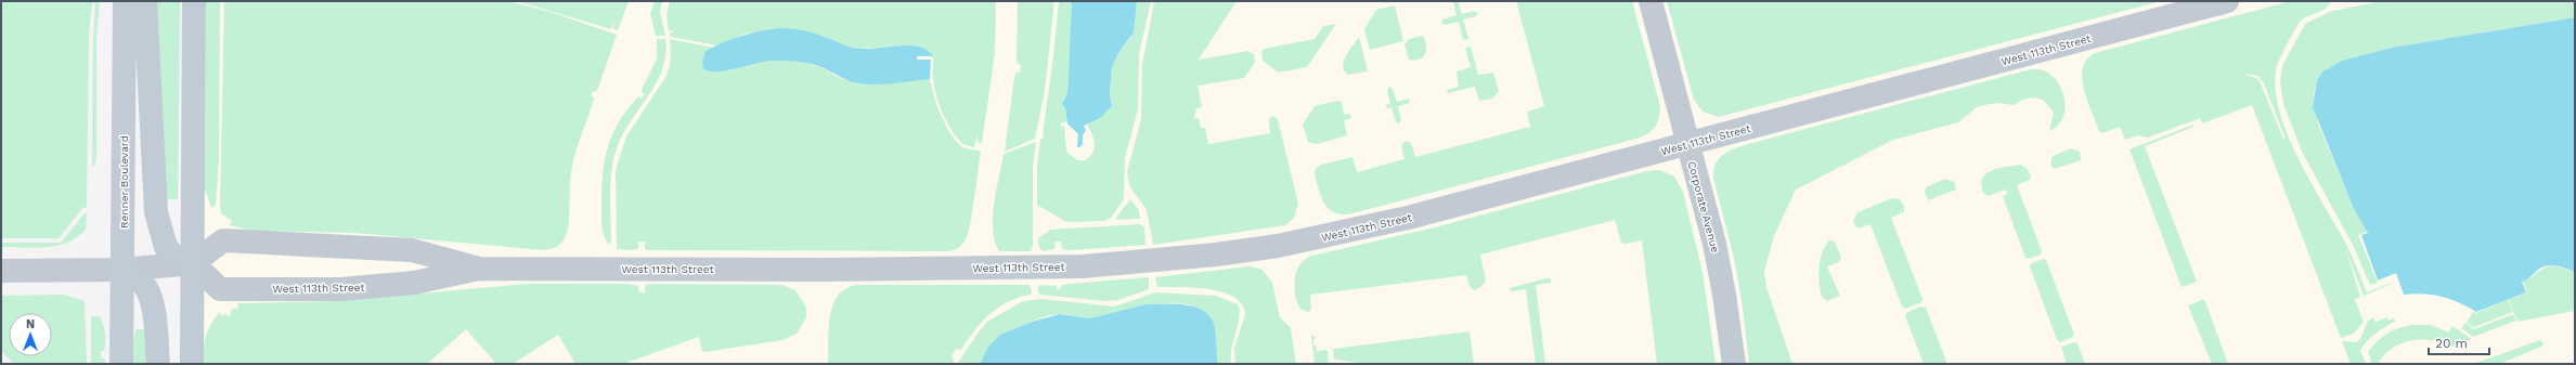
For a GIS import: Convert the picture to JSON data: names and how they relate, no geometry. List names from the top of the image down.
{
  "streets": {
    "main road": ["Renner Boulevard"],
    "street": ["West 113th Street", "Corporate Avenue"]
  },
  "crossings": [
    ["West 113th Street", "Corporate Avenue"]
  ],
  "scale_bar": "20 m",
  "north": "top"
}
